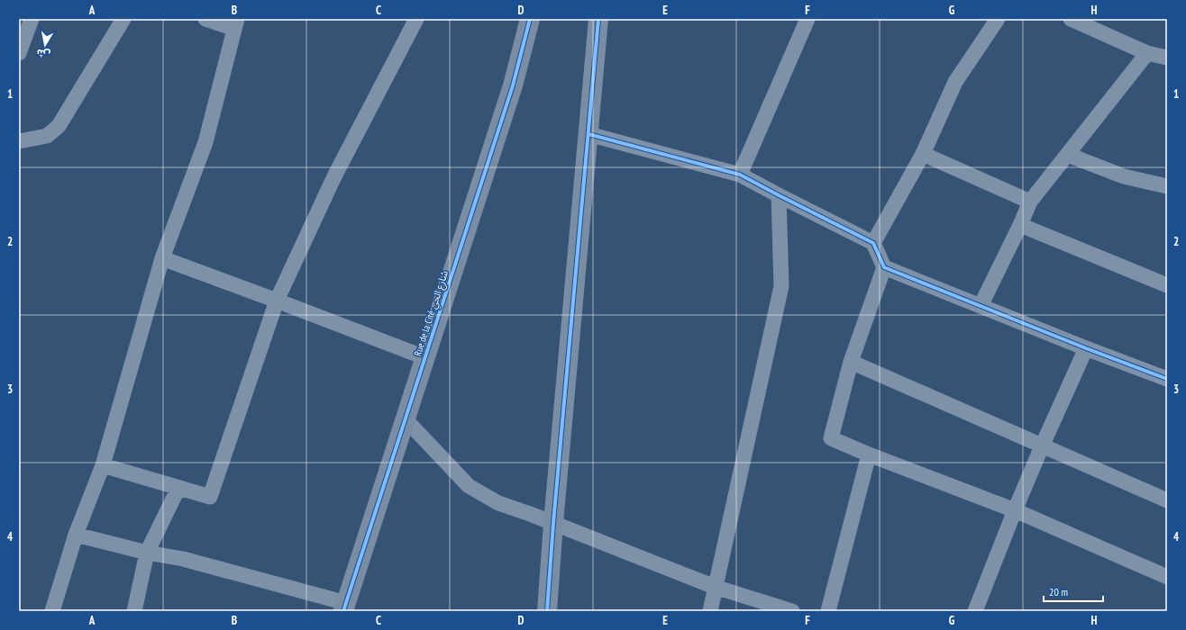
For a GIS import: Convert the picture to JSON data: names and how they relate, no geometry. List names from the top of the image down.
{
  "streets": {
    "street": ["Rue de la Cité;شارع الحي"]
  },
  "scale_bar": "20 m",
  "north": "bottom",
  "grid": {
    "columns": [
      "A",
      "B",
      "C",
      "D",
      "E",
      "F",
      "G",
      "H"
    ],
    "rows": [
      "1",
      "2",
      "3",
      "4"
    ]
  }
}
